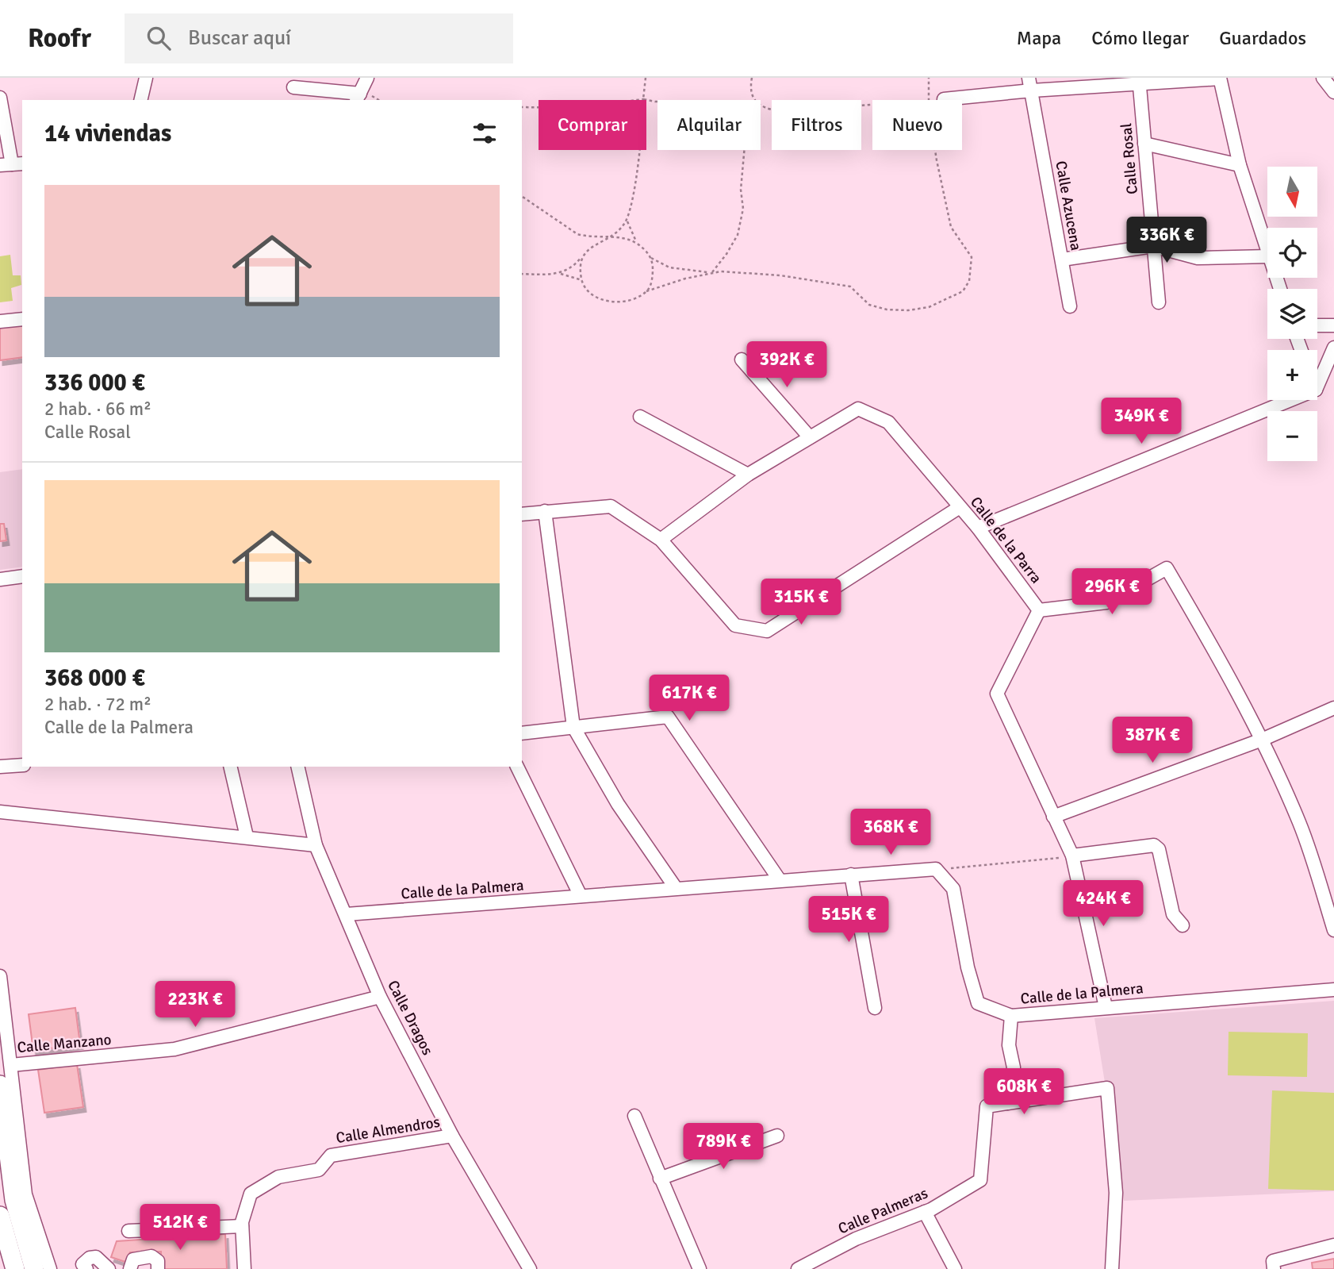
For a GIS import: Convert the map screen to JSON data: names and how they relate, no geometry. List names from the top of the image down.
{
  "streets": {
    "street": [
      "Calle Rosal",
      "Calle Azucena",
      "Calle de la Parra",
      "Calle de la Palmera",
      "Calle Dragos",
      "Calle Manzano",
      "Calle Almendros",
      "Calle Palmeras"
    ]
  },
  "crossings": [
    ["Calle de la Palmera", "Calle Dragos"],
    ["Calle Dragos", "Calle Manzano"],
    ["Calle Dragos", "Calle Almendros"]
  ],
  "north": "bottom",
  "page": {
    "header": "Roofr",
    "search": "Buscar aquí",
    "nav": ["Mapa", "Cómo llegar", "Guardados"],
    "chip": [
      "Comprar",
      "Alquilar",
      "Filtros",
      "Nuevo"
    ],
    "heading": "14 viviendas",
    "map_buttons": ["+", "−"],
    "list": [
      {
        "name": "336 000 €",
        "note": "2 hab. · 66 m² · Calle Rosal"
      },
      {
        "name": "368 000 €",
        "note": "2 hab. · 72 m² · Calle de la Palmera"
      }
    ],
    "price": [
      "336K €",
      "392K €",
      "349K €",
      "296K €",
      "315K €",
      "617K €",
      "387K €",
      "368K €",
      "424K €",
      "515K €",
      "223K €",
      "608K €",
      "789K €",
      "512K €"
    ]
  }
}
